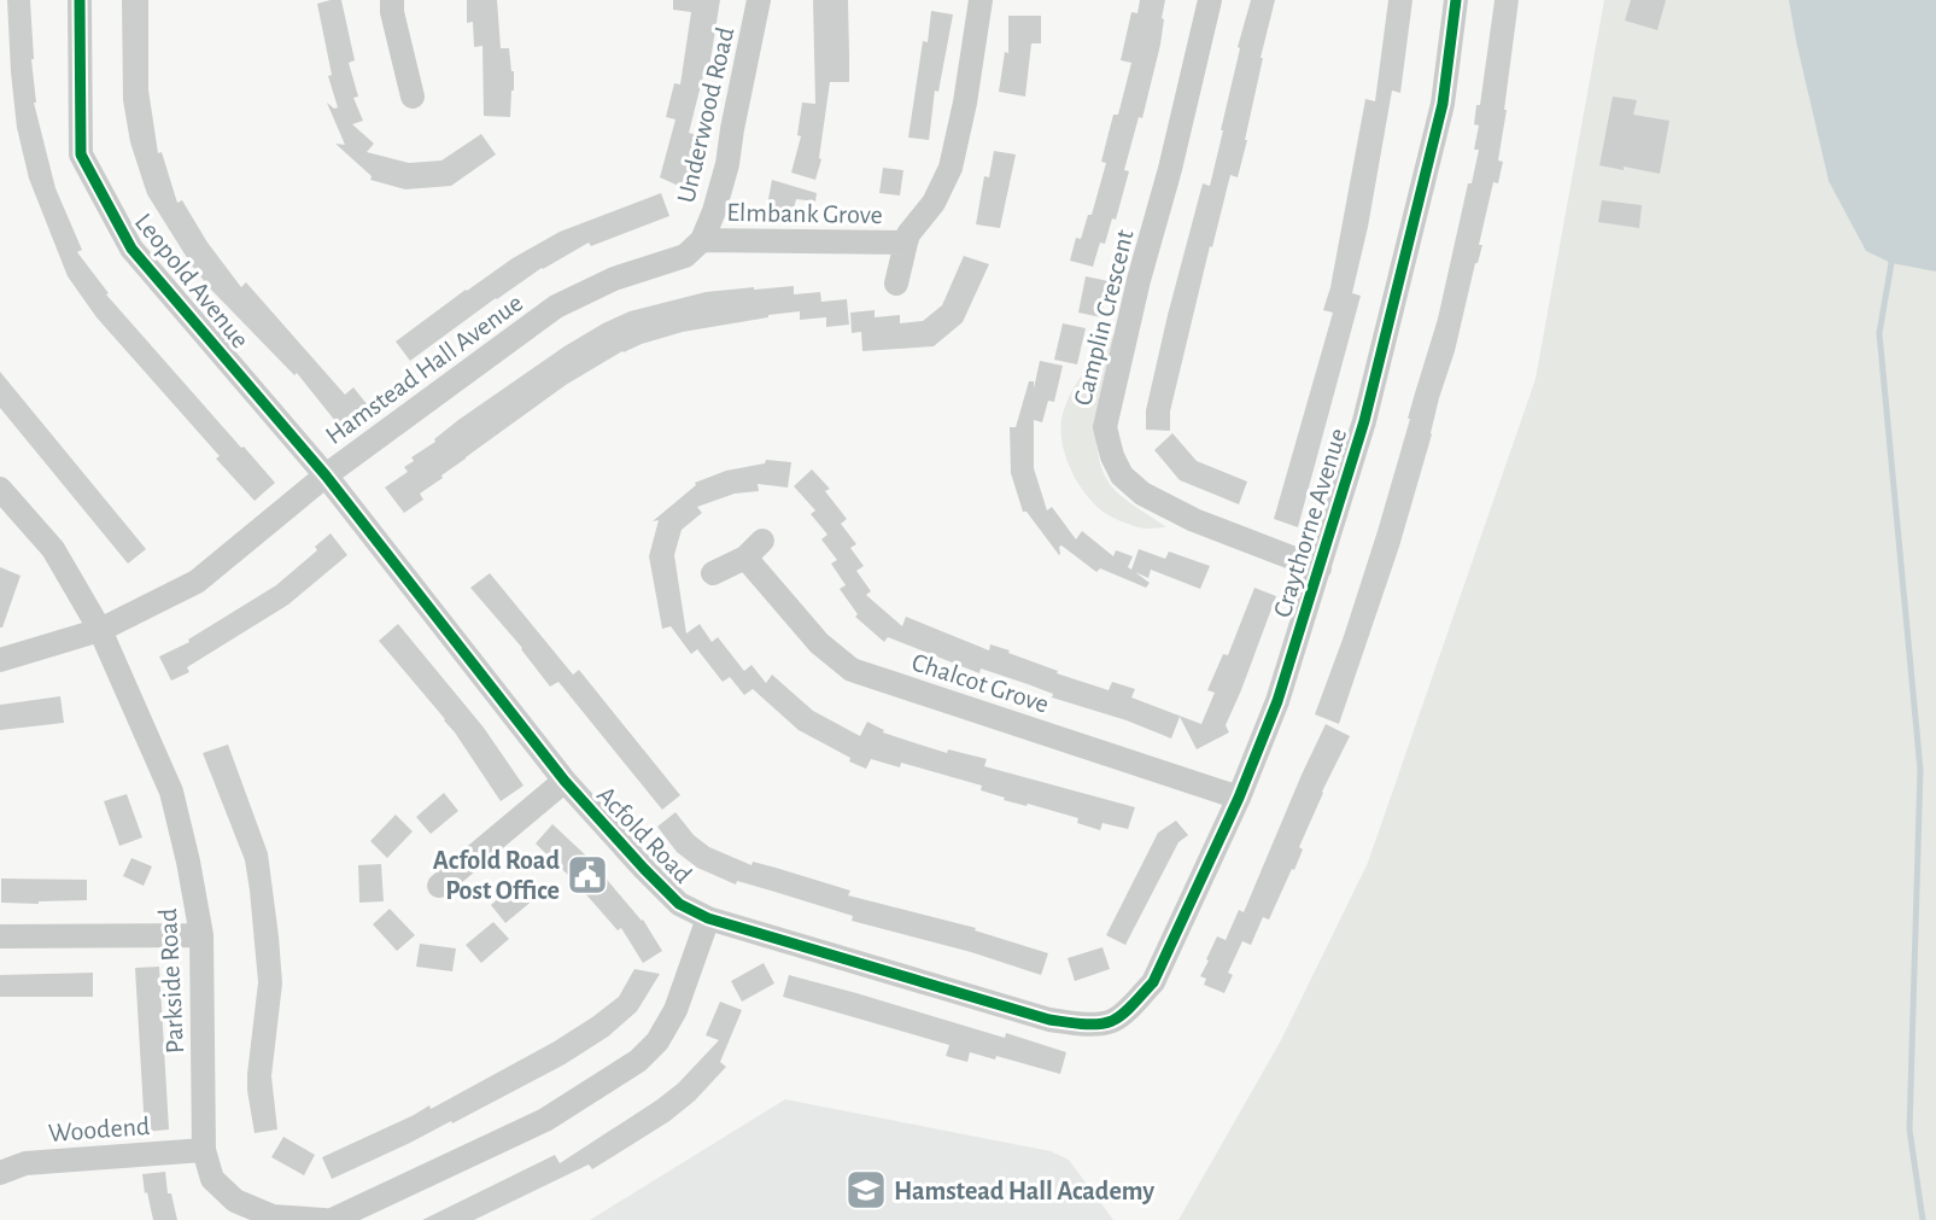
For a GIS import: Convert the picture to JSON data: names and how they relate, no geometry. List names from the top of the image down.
{
  "streets": {
    "street": [
      "Underwood Road",
      "Elmbank Grove",
      "Leopold Avenue",
      "Camplin Crescent",
      "Hamstead Hall Avenue",
      "Craythorne Avenue",
      "Chalcot Grove",
      "Acfold Road",
      "Parkside Road",
      "Woodend"
    ]
  },
  "crossings": [
    ["Underwood Road", "Elmbank Grove"],
    ["Underwood Road", "Hamstead Hall Avenue"],
    ["Elmbank Grove", "Hamstead Hall Avenue"],
    ["Leopold Avenue", "Hamstead Hall Avenue"],
    ["Leopold Avenue", "Acfold Road"],
    ["Camplin Crescent", "Craythorne Avenue"],
    ["Hamstead Hall Avenue", "Acfold Road"],
    ["Hamstead Hall Avenue", "Parkside Road"],
    ["Craythorne Avenue", "Chalcot Grove"],
    ["Craythorne Avenue", "Acfold Road"],
    ["Parkside Road", "Woodend"]
  ],
  "places": {
    "public building": ["Acfold Road Post Office"],
    "school or university": ["Hamstead Hall Academy"]
  }
}
